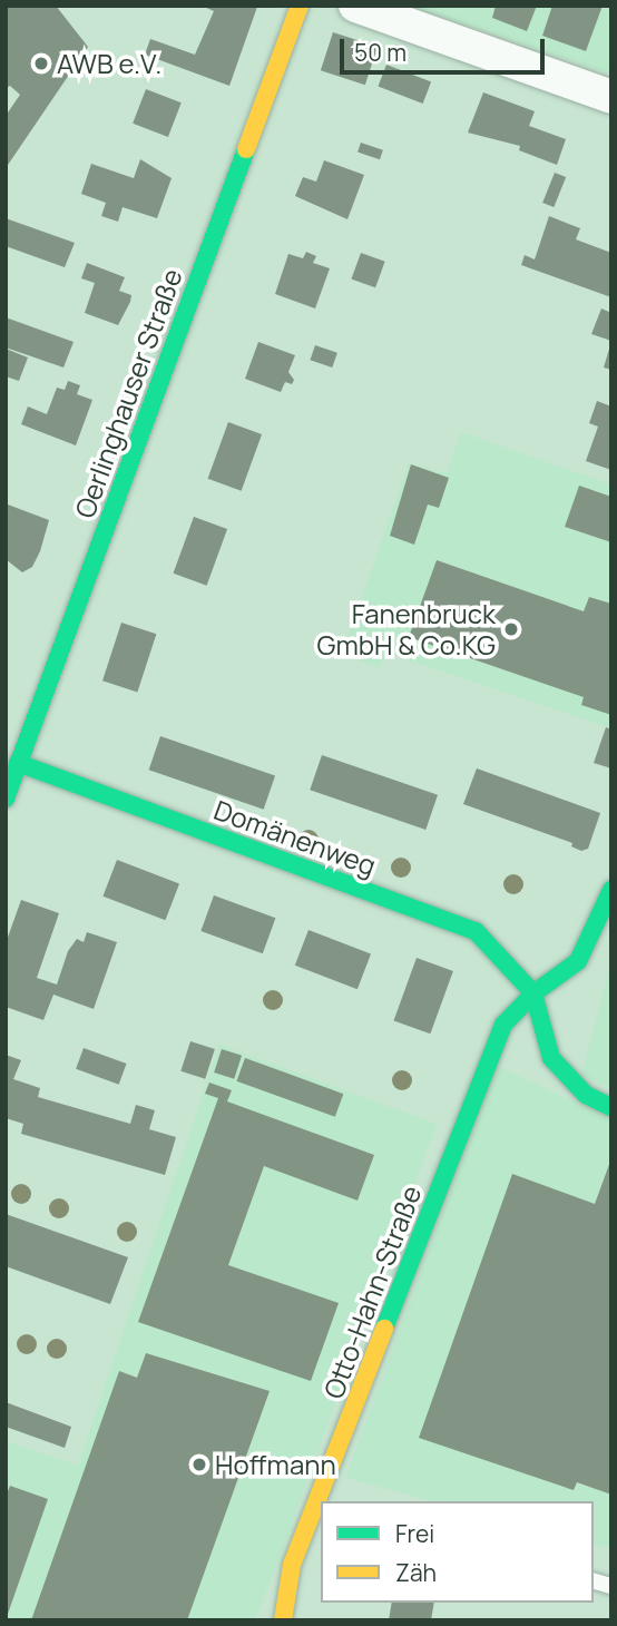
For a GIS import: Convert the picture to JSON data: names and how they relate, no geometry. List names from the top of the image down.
{
  "streets": {
    "street": ["Oerlinghauser Straße", "Domänenweg", "Otto-Hahn-Straße"]
  },
  "crossings": [
    ["Oerlinghauser Straße", "Domänenweg"],
    ["Domänenweg", "Otto-Hahn-Straße"]
  ],
  "places": ["AWB e.V.", "Fanenbruck GmbH & Co.KG", "Hoffmann"],
  "legend": ["Frei", "Zäh"],
  "scale_bar": "50 m"
}
